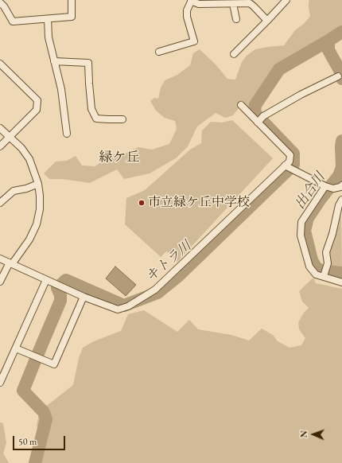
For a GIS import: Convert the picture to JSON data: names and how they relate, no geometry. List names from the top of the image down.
{
  "districts": ["緑ケ丘"],
  "water": ["出合川", "キトラ川"],
  "places": ["市立緑ケ丘中学校"],
  "scale_bar": "50 m",
  "north": "left"
}
